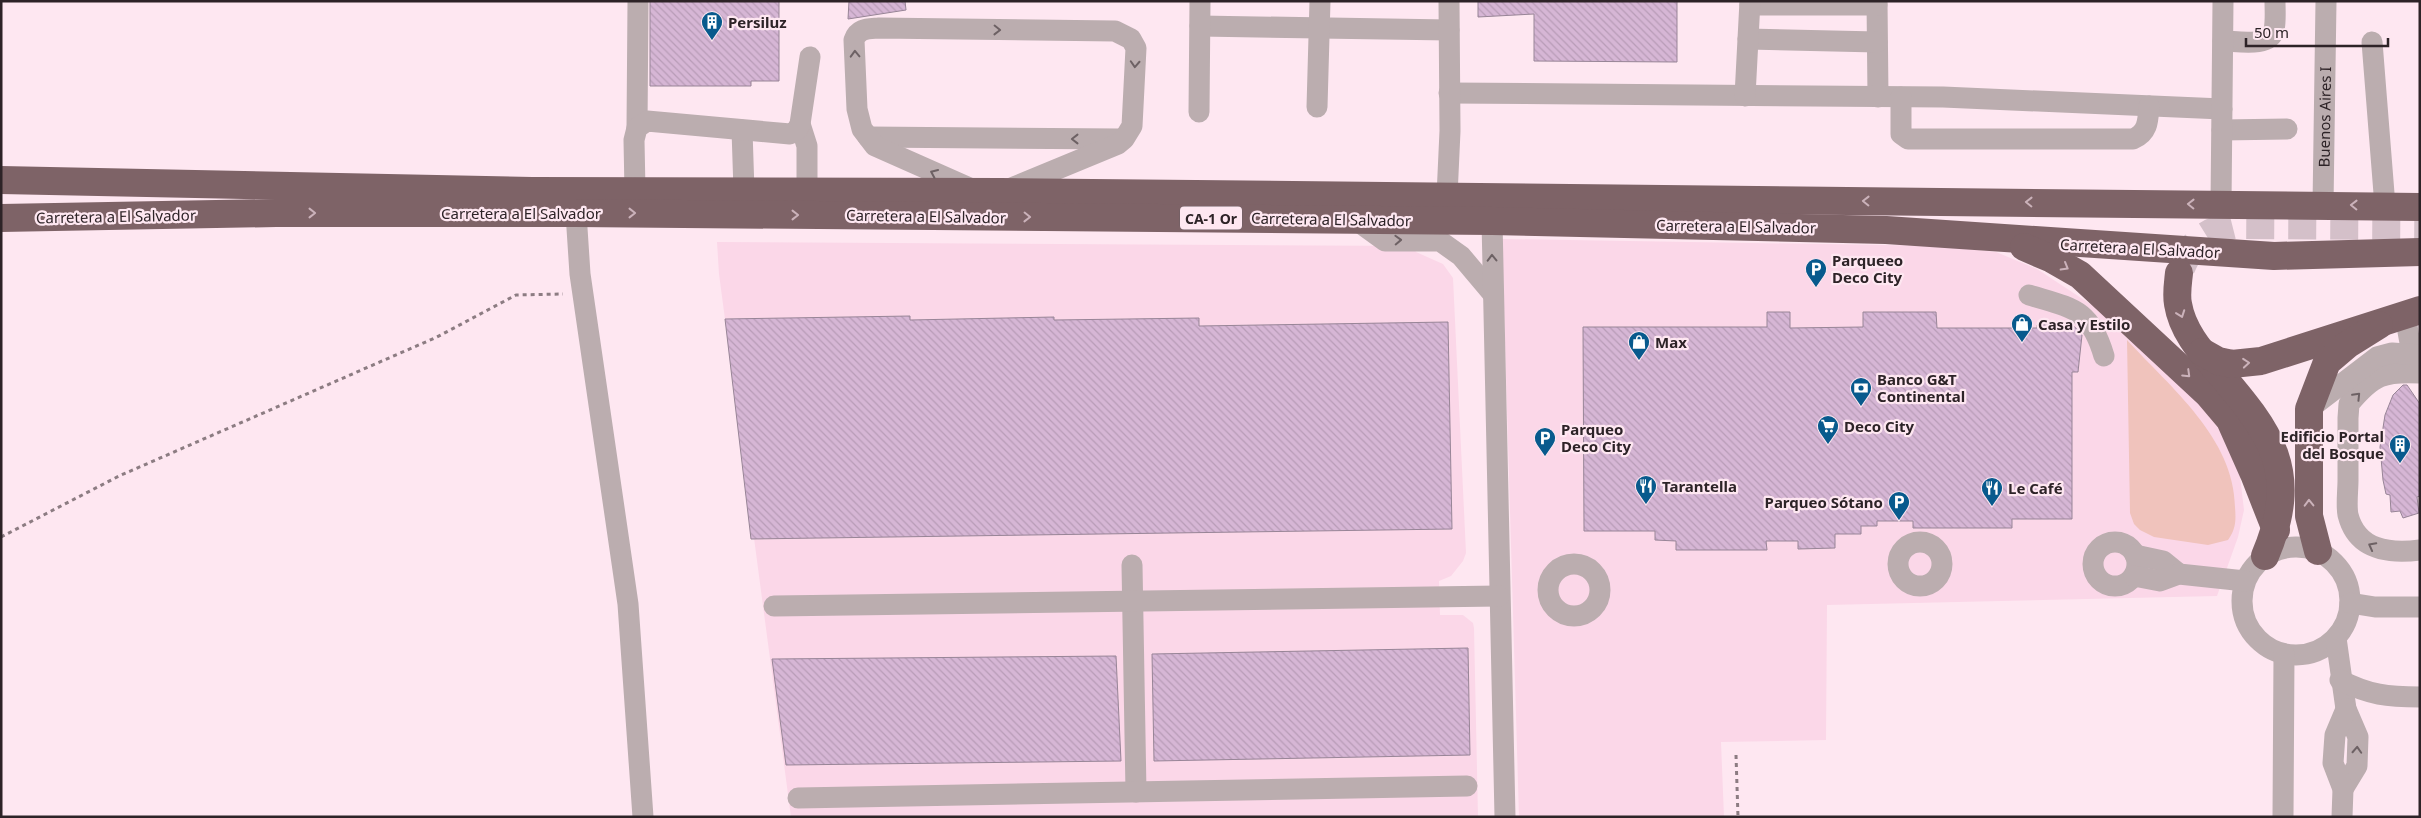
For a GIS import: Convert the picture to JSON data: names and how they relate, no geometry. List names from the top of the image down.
{
  "streets": {
    "highway": ["Carretera a El Salvador", "CA-1 Or"],
    "street": ["Buenos Aires I"]
  },
  "crossings": [
    ["Buenos Aires I", "Carretera a El Salvador"]
  ],
  "places": {
    "building": ["Persiluz", "Edificio Portal del Bosque"],
    "parking": ["Parqueeo Deco City", "Parqueo Deco City", "Parqueo Sótano"],
    "shop": ["Casa y Estilo", "Max"],
    "bank": ["Banco G&T Continental"],
    "supermarket": ["Deco City"],
    "restaurant": ["Tarantella", "Le Café"]
  },
  "scale_bar": "50 m"
}
